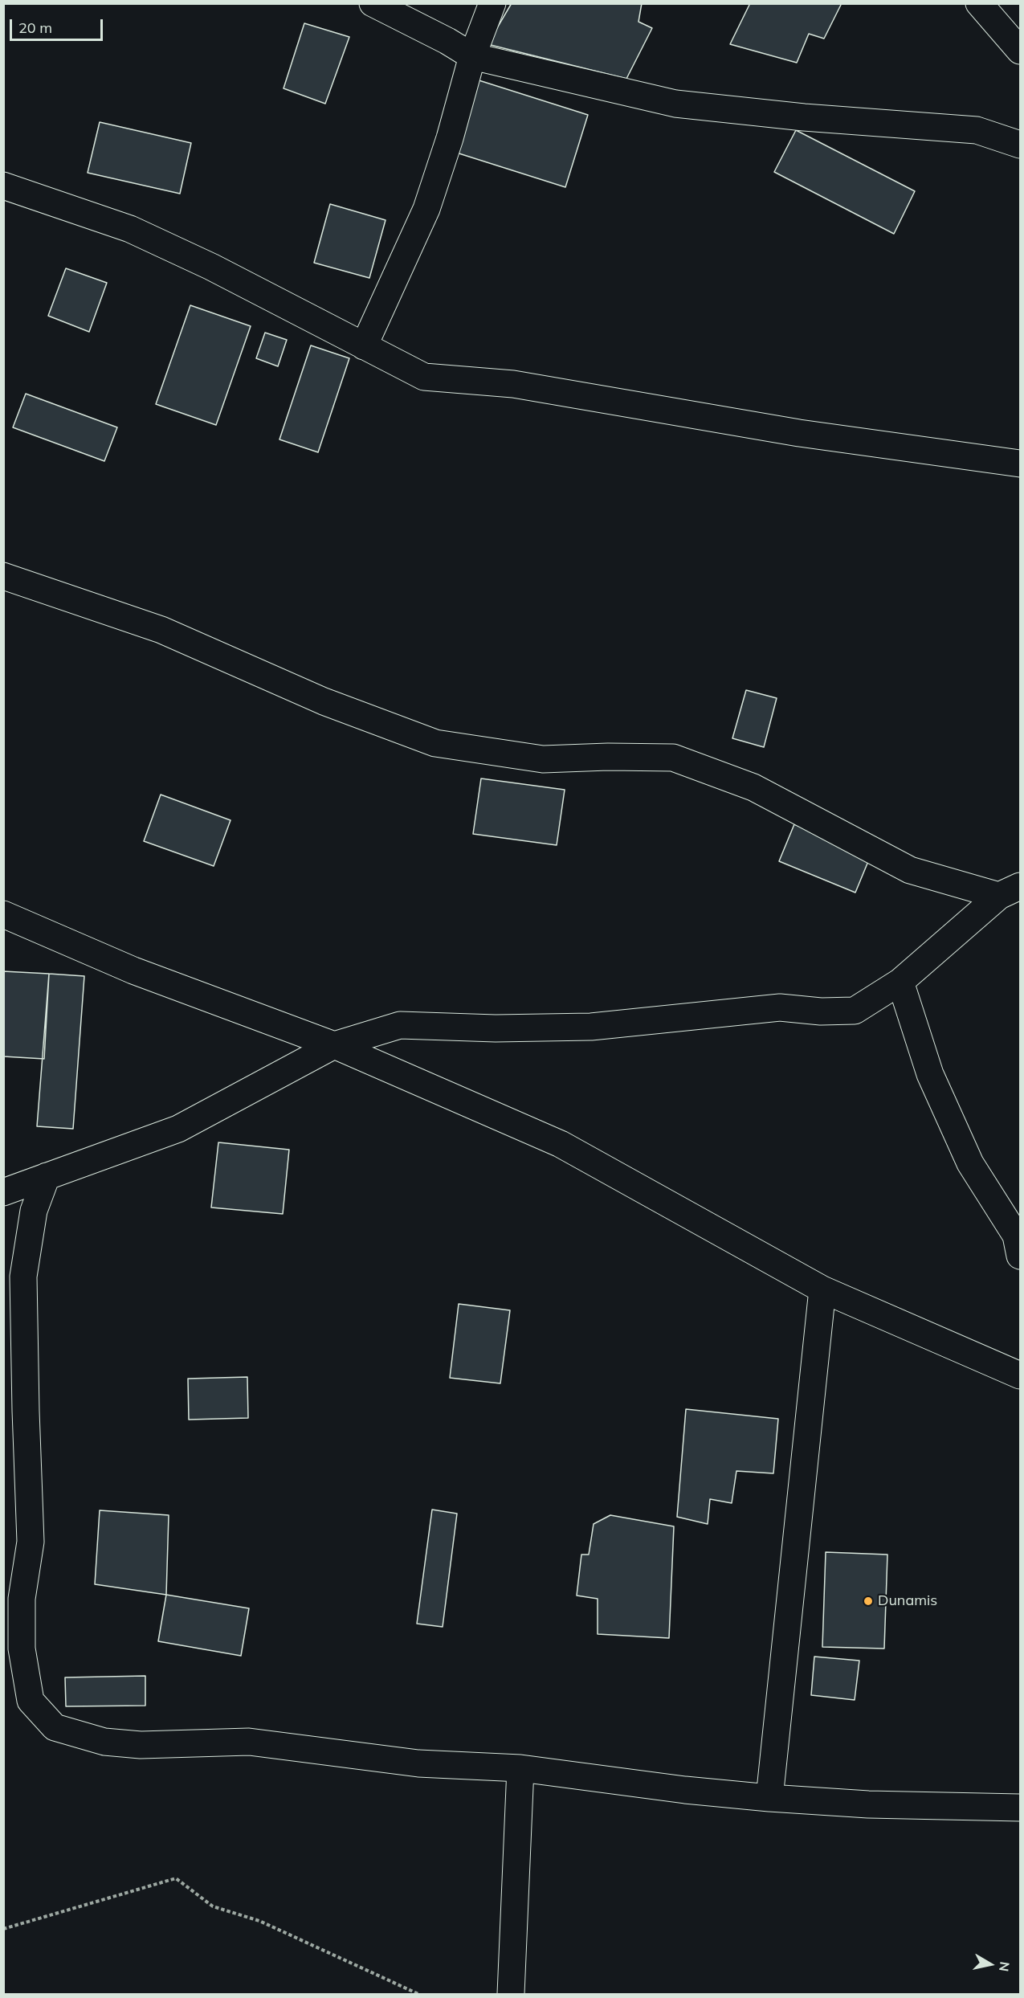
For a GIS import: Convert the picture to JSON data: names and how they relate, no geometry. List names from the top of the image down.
{
  "places": ["Dunamis"],
  "scale_bar": "20 m",
  "north": "right"
}
